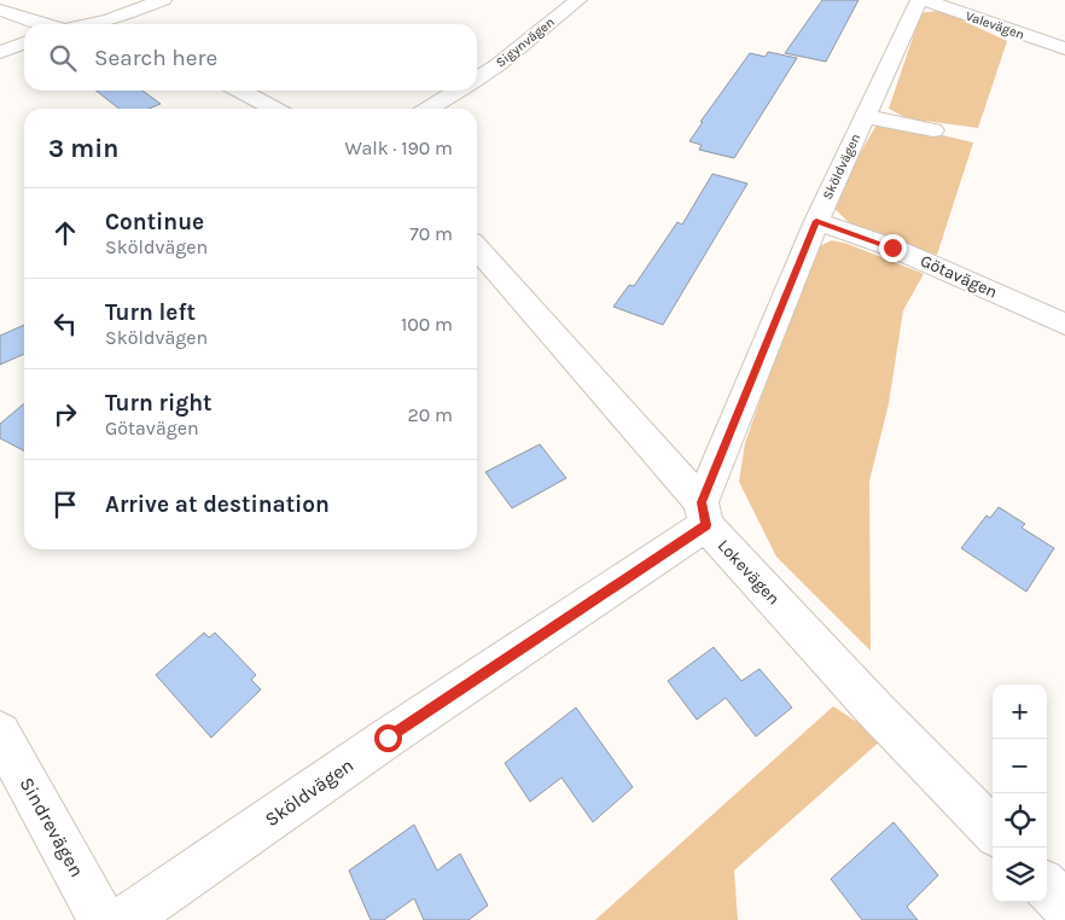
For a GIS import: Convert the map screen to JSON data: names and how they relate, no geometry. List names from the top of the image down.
{
  "streets": {
    "street": [
      "Valevägen",
      "Sigynvägen",
      "Sköldvägen",
      "Götavägen",
      "Lokevägen",
      "Sindrevägen"
    ]
  },
  "crossings": [
    ["Sköldvägen", "Götavägen"],
    ["Sköldvägen", "Lokevägen"]
  ],
  "page": {
    "search": "Search here",
    "heading": ["3 min", "Walk · 190 m"],
    "list": [
      ["Continue", "Sköldvägen", "70 m"],
      ["Turn left", "Sköldvägen", "100 m"],
      ["Turn right", "Götavägen", "20 m"],
      "Arrive at destination"
    ],
    "map_buttons": ["+", "−"]
  }
}
